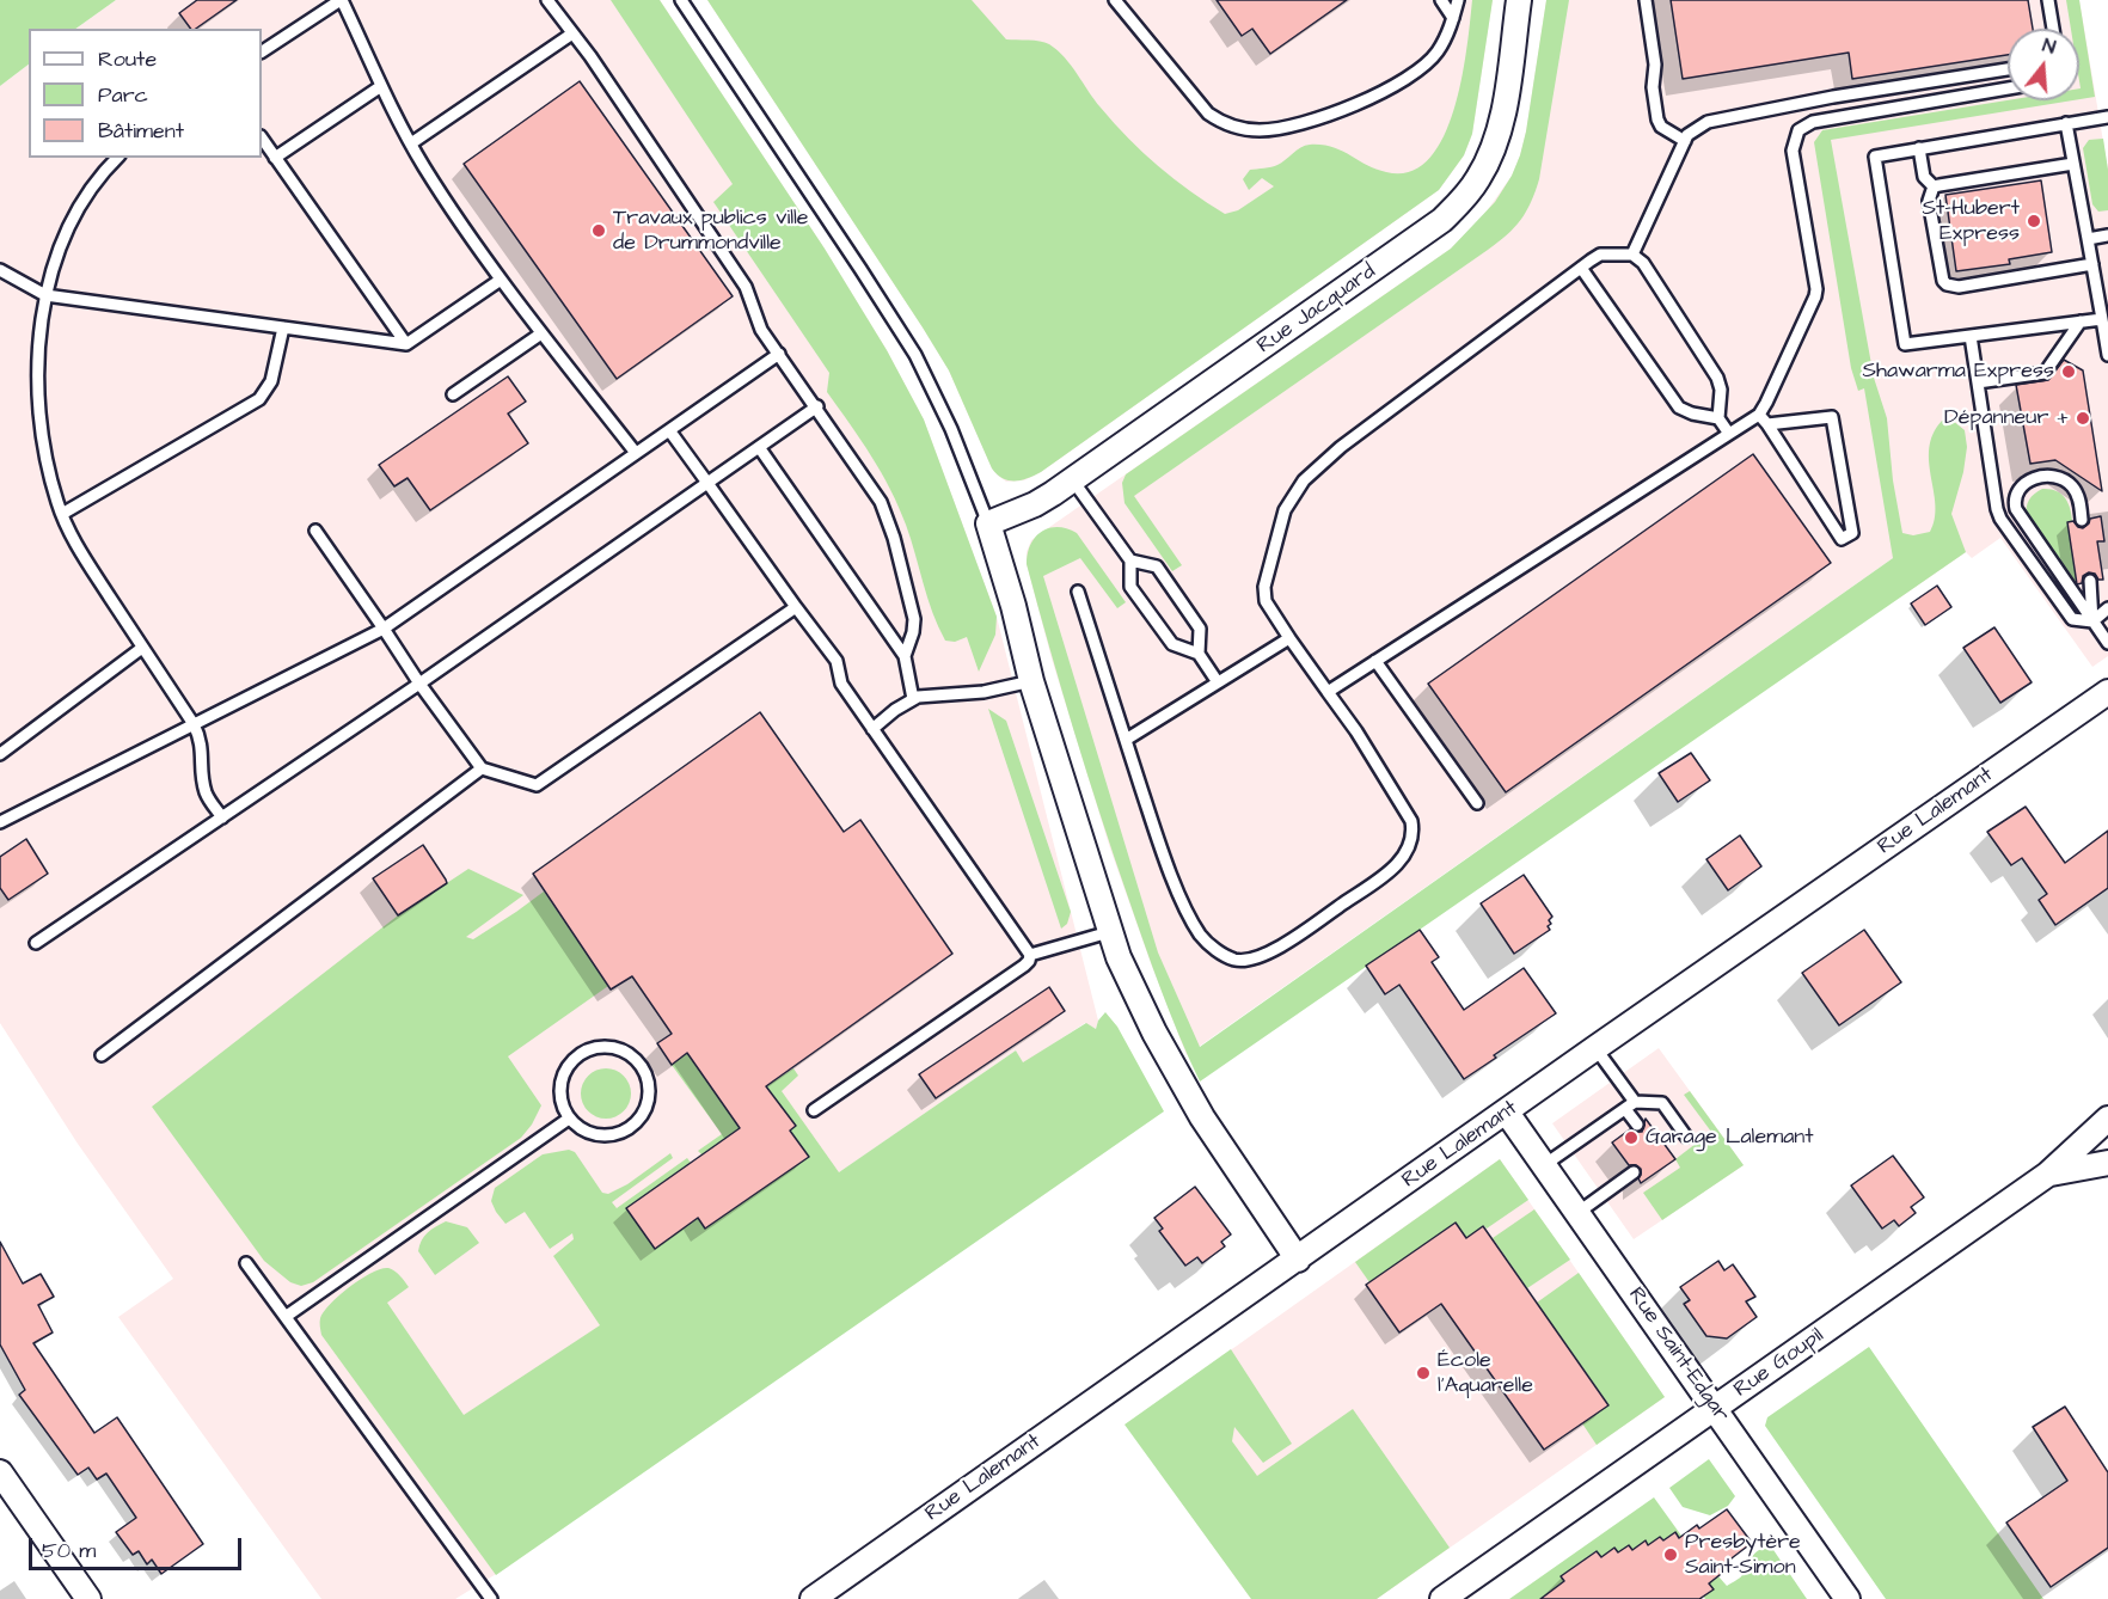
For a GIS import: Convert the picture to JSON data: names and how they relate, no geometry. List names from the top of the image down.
{
  "streets": {
    "street": [
      "Rue Jacquard",
      "Rue Lalemant",
      "Rue Saint-Edgar",
      "Rue Goupil"
    ]
  },
  "crossings": [
    ["Rue Lalemant", "Rue Saint-Edgar"],
    ["Rue Saint-Edgar", "Rue Goupil"]
  ],
  "places": [
    "St-Hubert Express",
    "Travaux publics ville de Drummondville",
    "Shawarma Express",
    "Dépanneur +",
    "Garage Lalemant",
    "École l'Aquarelle",
    "Presbytère Saint-Simon"
  ],
  "legend": ["Route", "Parc", "Bâtiment"],
  "scale_bar": "50 m",
  "north": "top"
}
